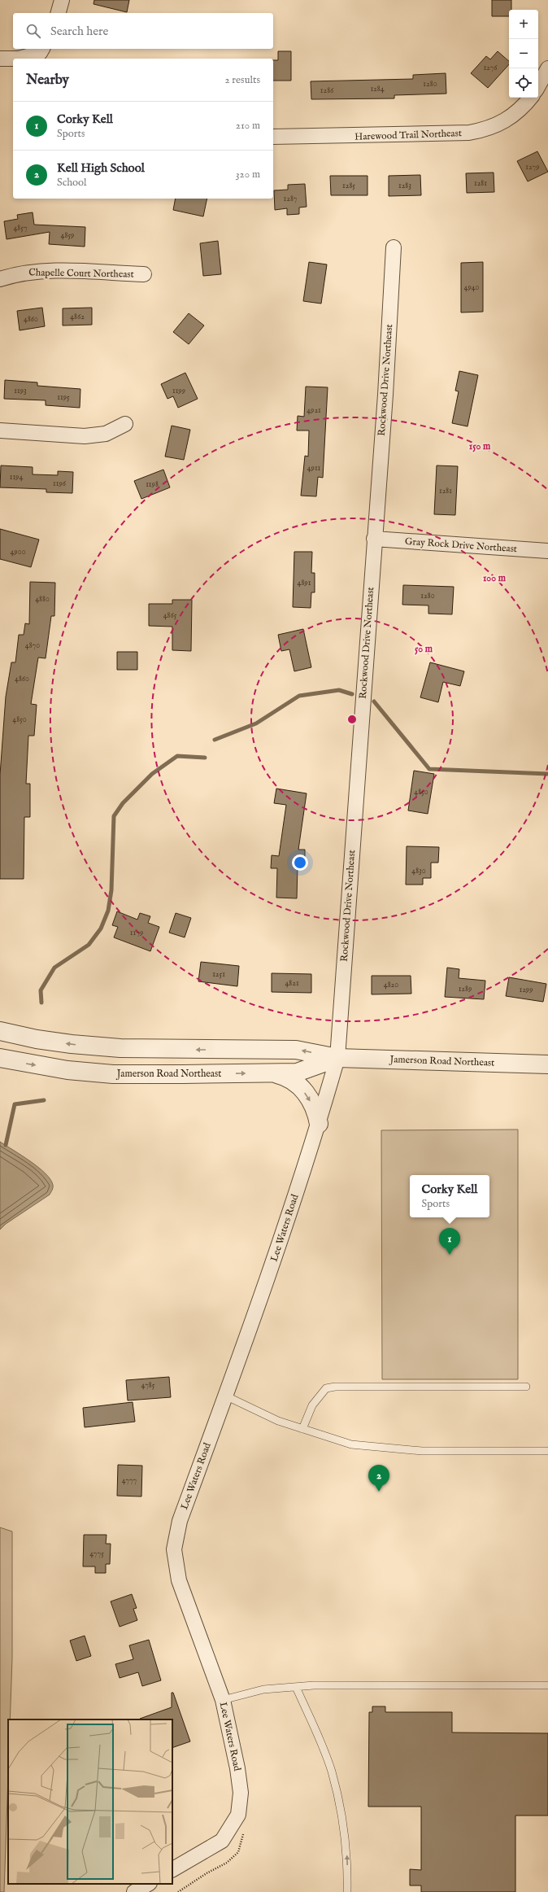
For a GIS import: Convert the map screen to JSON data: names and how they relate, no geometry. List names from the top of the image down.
{
  "streets": {
    "street": [
      "Harewood Trail Northeast",
      "Chapelle Court Northeast",
      "Rockwood Drive Northeast",
      "Gray Rock Drive Northeast",
      "Jamerson Road Northeast",
      "Lee Waters Road"
    ]
  },
  "crossings": [
    ["Rockwood Drive Northeast", "Gray Rock Drive Northeast"],
    ["Rockwood Drive Northeast", "Jamerson Road Northeast"],
    ["Rockwood Drive Northeast", "Lee Waters Road"],
    ["Jamerson Road Northeast", "Lee Waters Road"]
  ],
  "house_numbers": [
    "1276",
    "1280",
    "1284",
    "1286",
    "1279",
    "1281",
    "1285",
    "1283",
    "1287",
    "4857",
    "4859",
    "4940",
    "4862",
    "4860",
    "1193",
    "1199",
    "1195",
    "4921",
    "4911",
    "1194",
    "1196",
    "1198",
    "1281",
    "4900",
    "4891",
    "1280",
    "4880",
    "4865",
    "4870",
    "4860",
    "4850",
    "4850",
    "4830",
    "1179",
    "1251",
    "4821",
    "4820",
    "1289",
    "1299",
    "4785",
    "4777",
    "4775"
  ],
  "page": {
    "map_buttons": ["+", "−"],
    "search": "Search here",
    "heading": ["Nearby", "2 results"],
    "list": [
      {
        "mark": "1",
        "name": "Corky Kell",
        "note": "Sports",
        "value": "210 m"
      },
      {
        "mark": "2",
        "name": "Kell High School",
        "note": "School",
        "value": "320 m"
      }
    ],
    "popup": ["Corky Kell", "Sports"],
    "pins": ["1", "2"]
  },
  "rings": ["150 m", "100 m", "50 m"]
}
